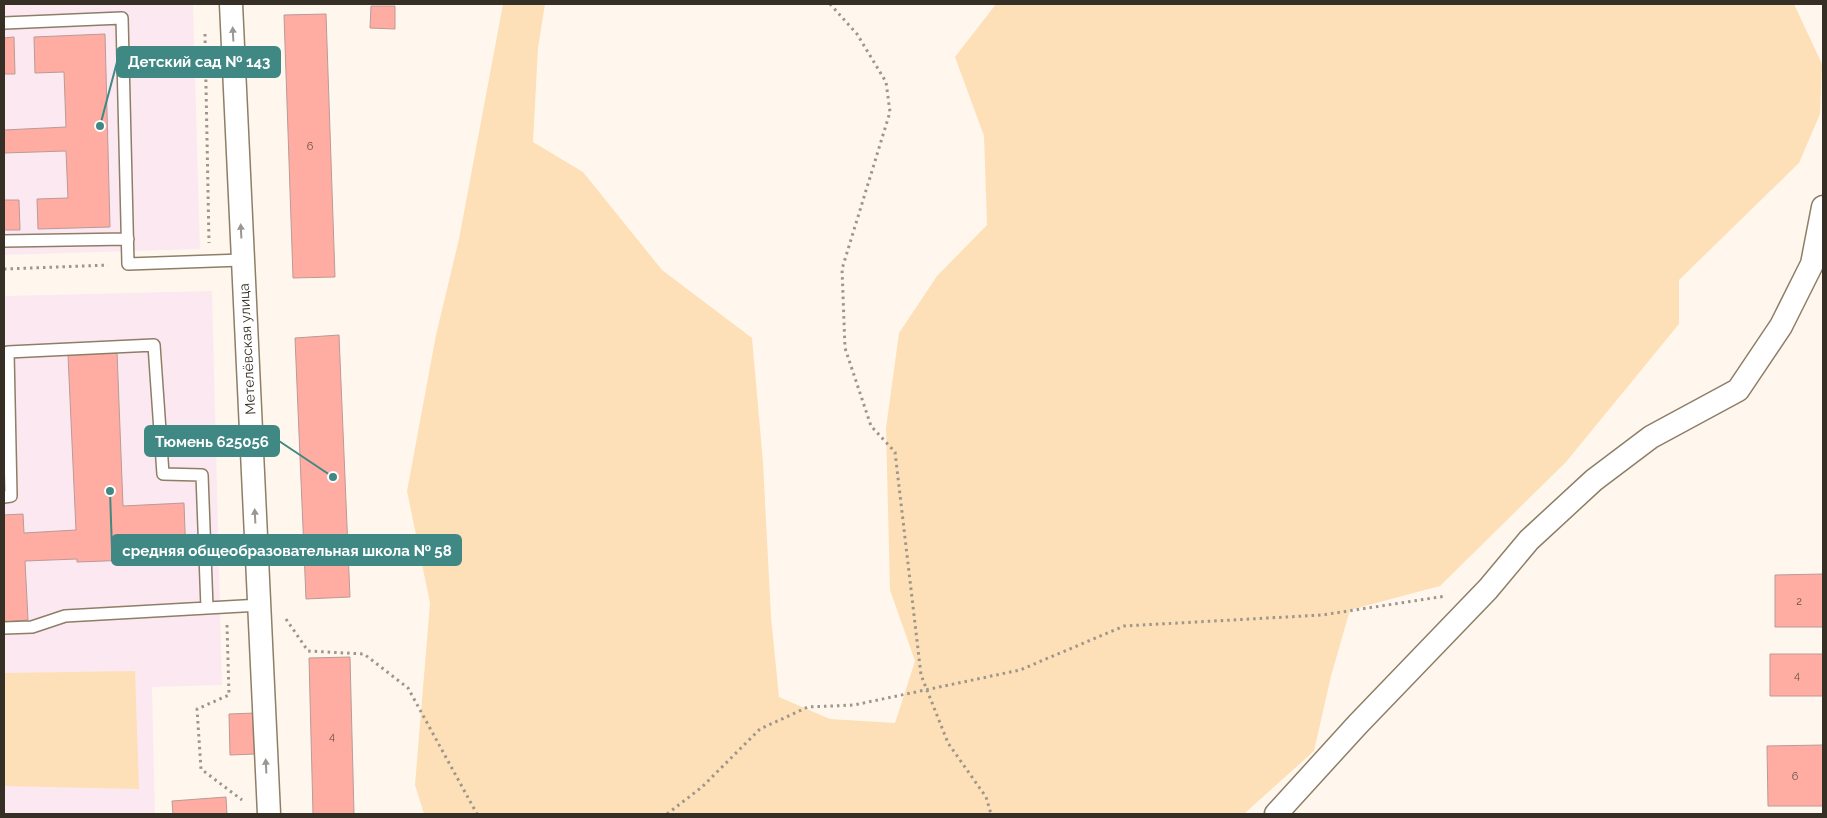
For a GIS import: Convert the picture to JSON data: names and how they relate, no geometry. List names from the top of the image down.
{
  "streets": {
    "street": ["Метелёвская улица"]
  },
  "one_way": ["Метелёвская улица"],
  "places": ["Детский сад № 143", "Тюмень 625056", "средняя общеобразовательная школа № 58"],
  "house_numbers": [
    "6",
    "2",
    "4",
    "4",
    "6"
  ]
}
